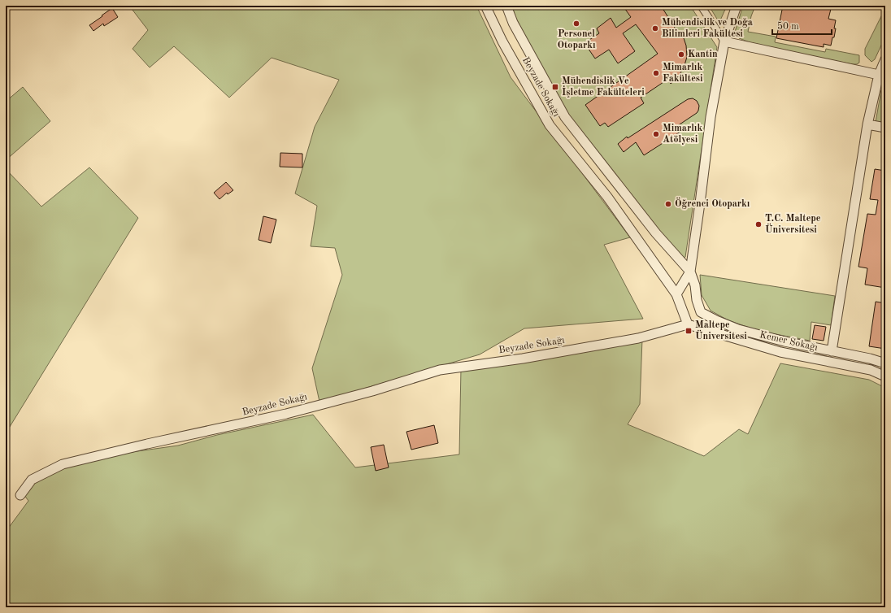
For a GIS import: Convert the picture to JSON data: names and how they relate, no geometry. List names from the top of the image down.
{
  "streets": {
    "street": ["Beyzade Sokağı", "Kemer Sokağı"]
  },
  "crossings": [
    ["Beyzade Sokağı", "Kemer Sokağı"]
  ],
  "places": {
    "other": [
      "Personel Otoparkı",
      "Mühendislik ve Doğa Bilimleri Fakültesi",
      "Kantin",
      "Mimarlık Fakültesi",
      "Mimarlık Atölyesi",
      "Öğrenci Otoparkı",
      "T.C. Maltepe Üniversitesi"
    ],
    "transit": ["Mühendislik Ve İşletme Fakülteleri", "Maltepe Üniversitesi"]
  },
  "scale_bar": "50 m"
}
